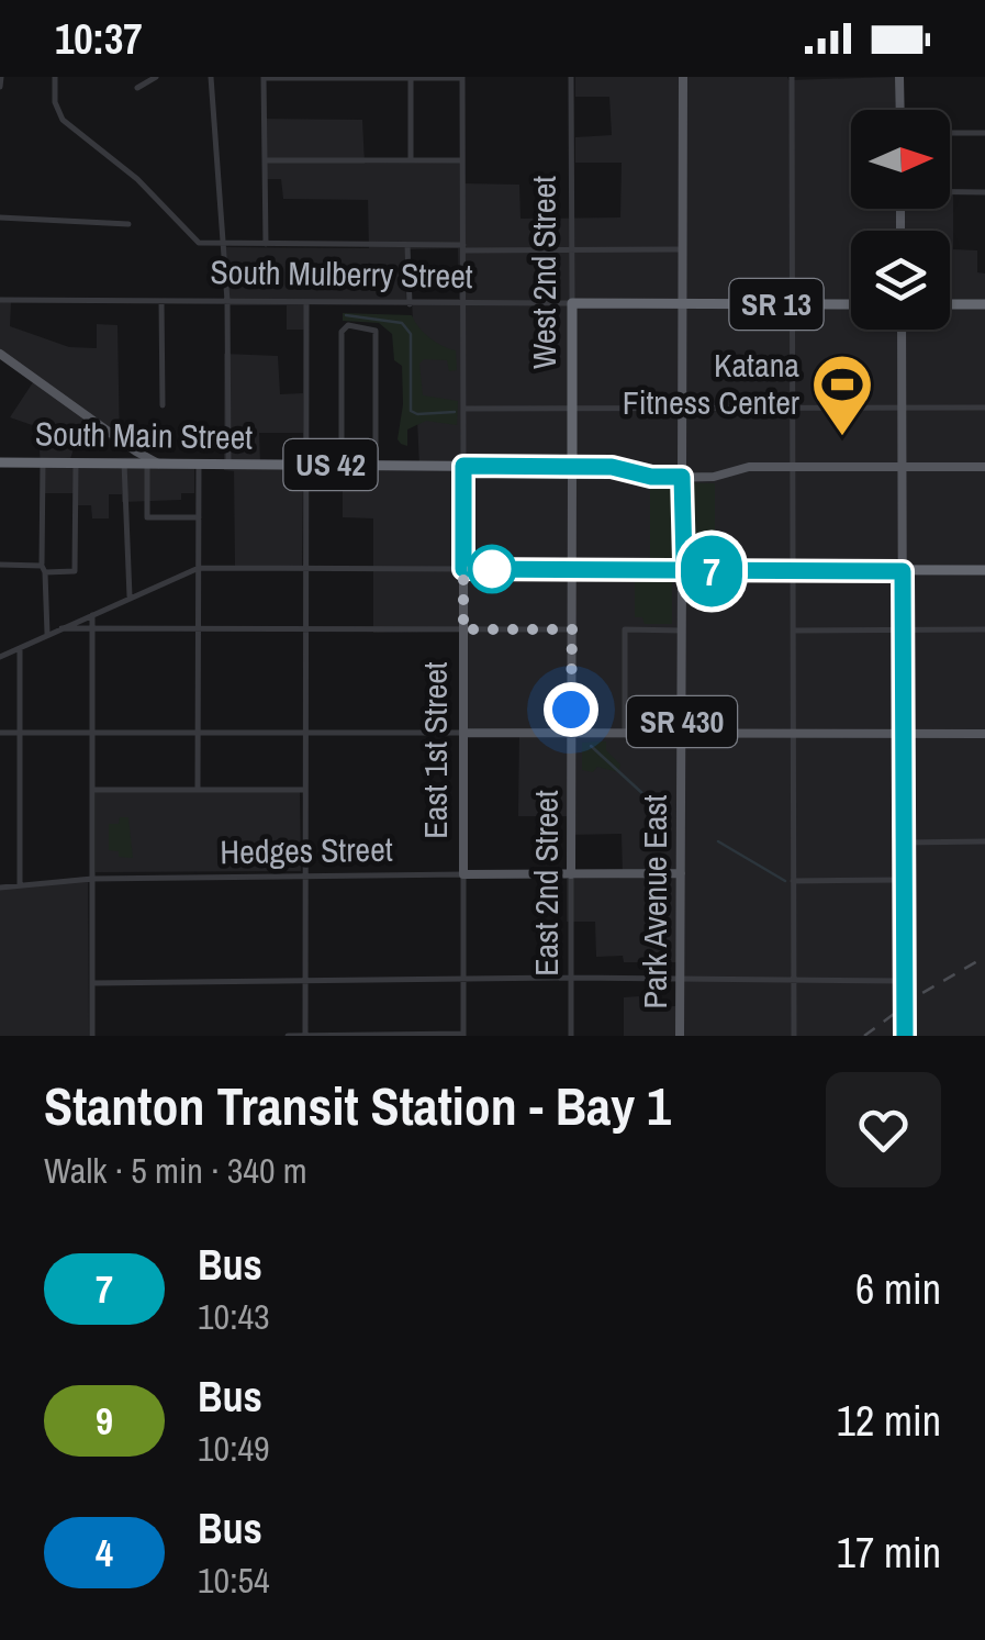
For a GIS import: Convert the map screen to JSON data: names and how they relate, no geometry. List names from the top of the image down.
{
  "streets": {
    "highway": [
      "West 2nd Street",
      "South Mulberry Street",
      "SR 13",
      "South Main Street",
      "US 42",
      "East 1st Street"
    ],
    "main road": [
      "SR 430",
      "Hedges Street",
      "East 2nd Street",
      "Park Avenue East"
    ]
  },
  "crossings": [
    ["West 2nd Street", "South Mulberry Street"],
    ["West 2nd Street", "South Main Street"],
    ["West 2nd Street", "East 2nd Street"],
    ["South Mulberry Street", "SR 13"],
    ["South Mulberry Street", "SR 430"],
    ["SR 13", "SR 430"],
    ["South Main Street", "SR 430"],
    ["South Main Street", "East 1st Street"],
    ["South Main Street", "East 2nd Street"],
    ["South Main Street", "Park Avenue East"],
    ["SR 430", "Park Avenue East"],
    ["East 1st Street", "Hedges Street"],
    ["Hedges Street", "East 2nd Street"],
    ["Hedges Street", "Park Avenue East"]
  ],
  "places": {
    "sports": ["Katana Fitness Center"]
  },
  "lines": ["bus line 7"],
  "north": "right",
  "page": {
    "status": "10:37",
    "on_map": "7",
    "heading": ["Stanton Transit Station - Bay 1", "Walk · 5 min · 340 m"],
    "list": [
      {
        "mark": "7",
        "name": "Bus",
        "note": "10:43",
        "value": "6 min"
      },
      {
        "mark": "9",
        "name": "Bus",
        "note": "10:49",
        "value": "12 min"
      },
      {
        "mark": "4",
        "name": "Bus",
        "note": "10:54",
        "value": "17 min"
      }
    ]
  }
}
